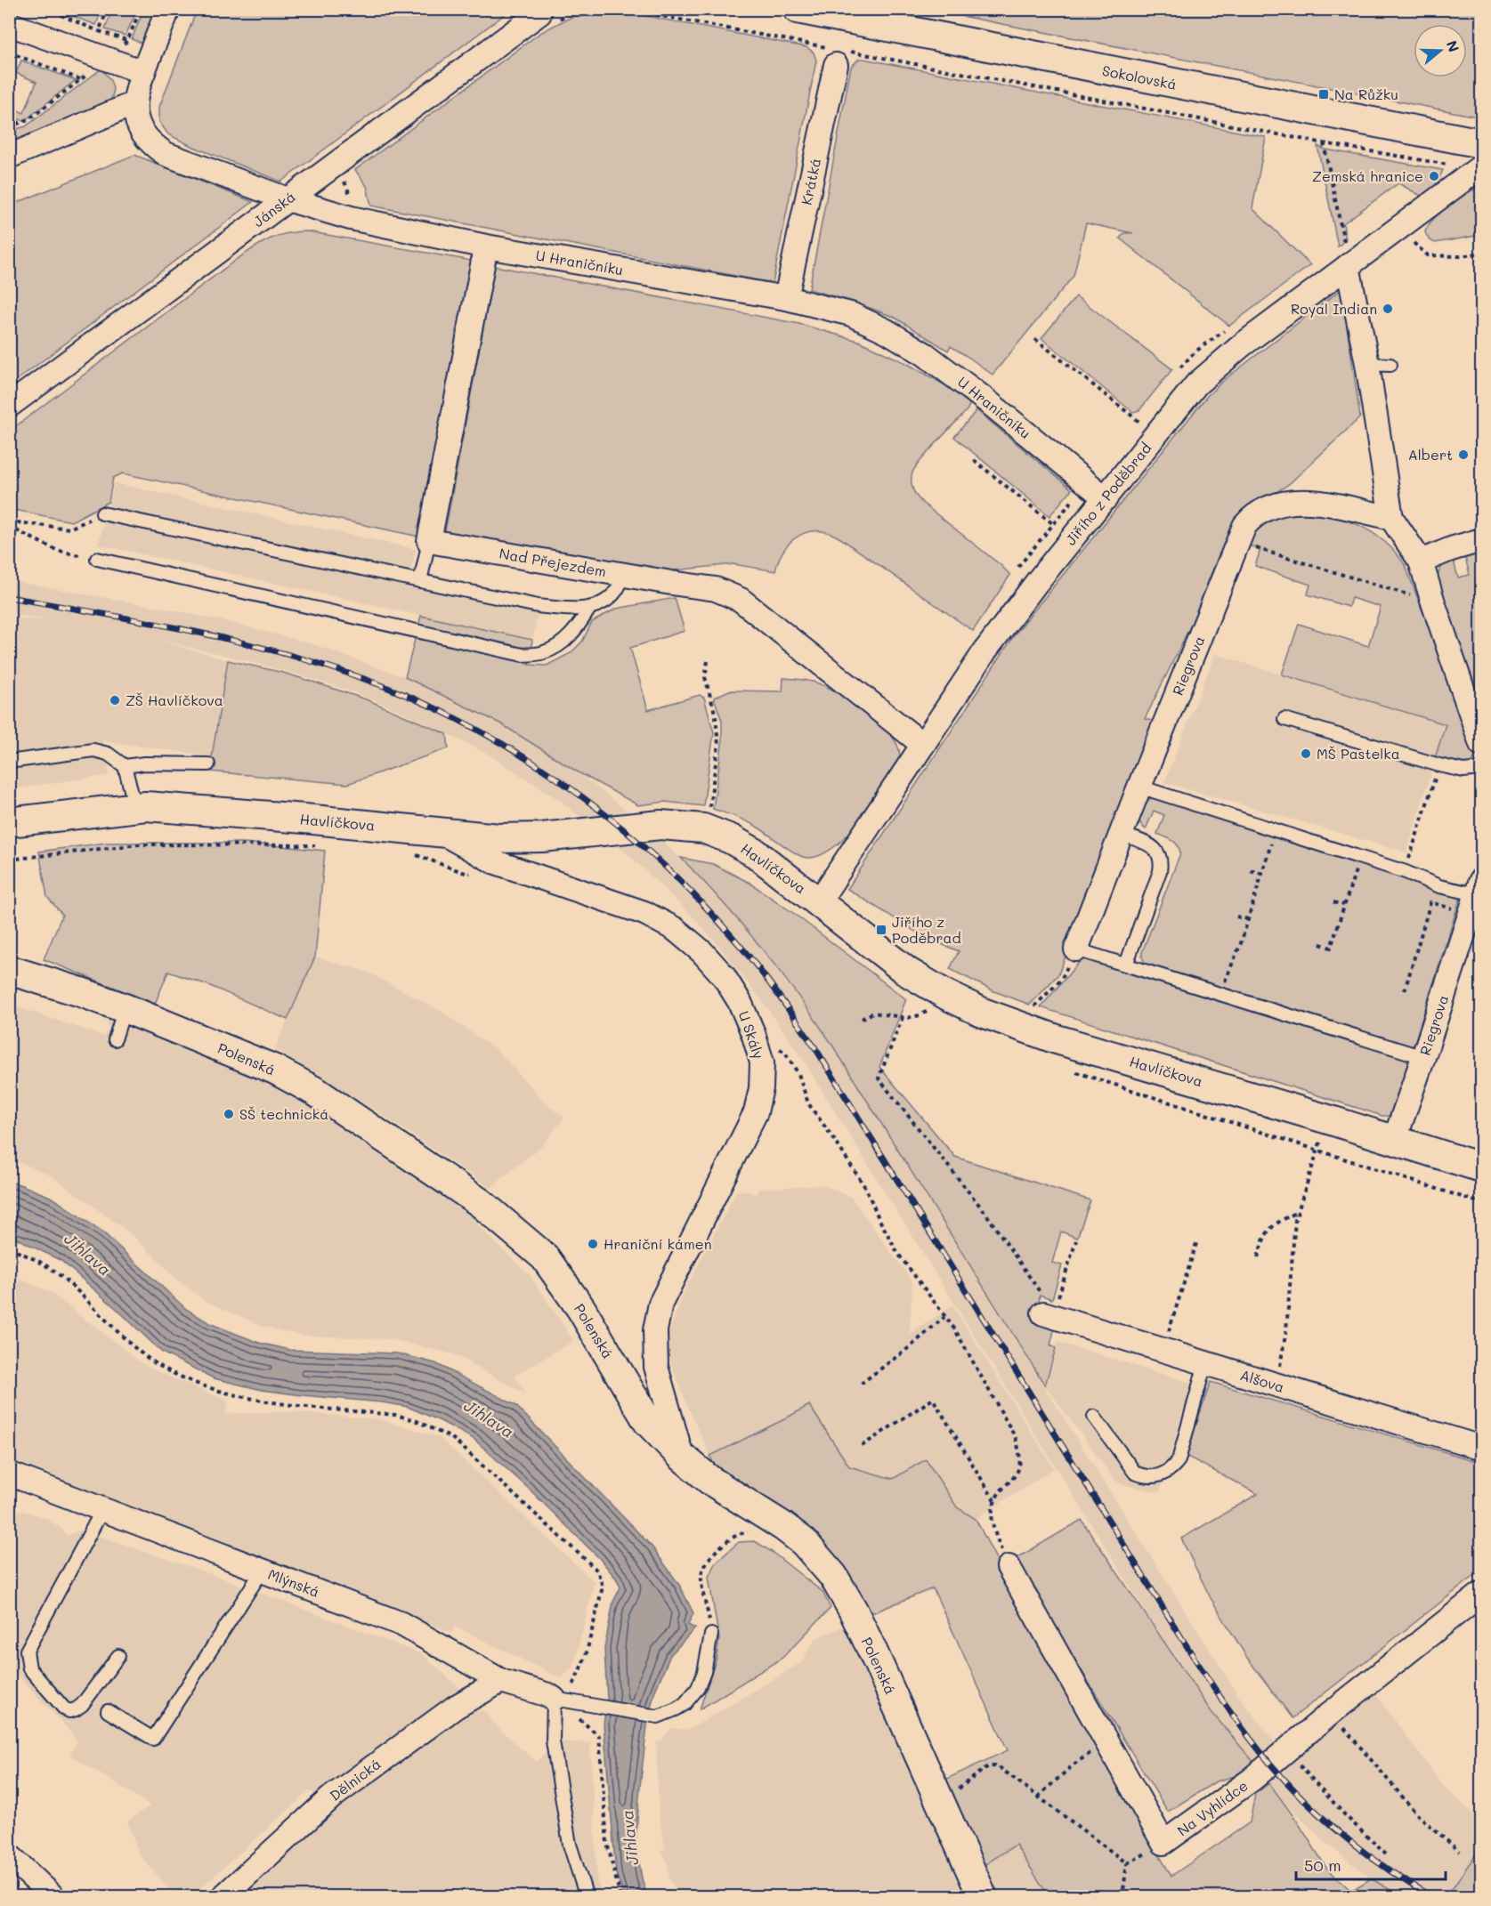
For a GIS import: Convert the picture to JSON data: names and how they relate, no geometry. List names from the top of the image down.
{
  "streets": {
    "street": [
      "Sokolovská",
      "Krátká",
      "Jánská",
      "U Hraničníku",
      "Jiřího z Poděbrad",
      "Nad Přejezdem",
      "Riegrova",
      "Havlíčkova",
      "U Skály",
      "Polenská",
      "Alšova",
      "Mlýnská",
      "Dělnická",
      "Na Vyhlídce"
    ]
  },
  "crossings": [
    ["Krátká", "U Hraničníku"],
    ["Jánská", "U Hraničníku"],
    ["U Hraničníku", "Jiřího z Poděbrad"],
    ["Jiřího z Poděbrad", "Nad Přejezdem"],
    ["Jiřího z Poděbrad", "Havlíčkova"],
    ["Riegrova", "Havlíčkova"],
    ["Havlíčkova", "U Skály"],
    ["U Skály", "Polenská"],
    ["Mlýnská", "Dělnická"]
  ],
  "water": ["Jihlava"],
  "places": {
    "transit": ["Na Růžku", "Jiřího z Poděbrad"],
    "other": [
      "Zemská hranice",
      "Royal Indian",
      "Albert",
      "ZŠ Havlíčkova",
      "MŠ Pastelka",
      "SŠ technická",
      "Hraniční kámen"
    ]
  },
  "scale_bar": "50 m",
  "north": "right"
}
